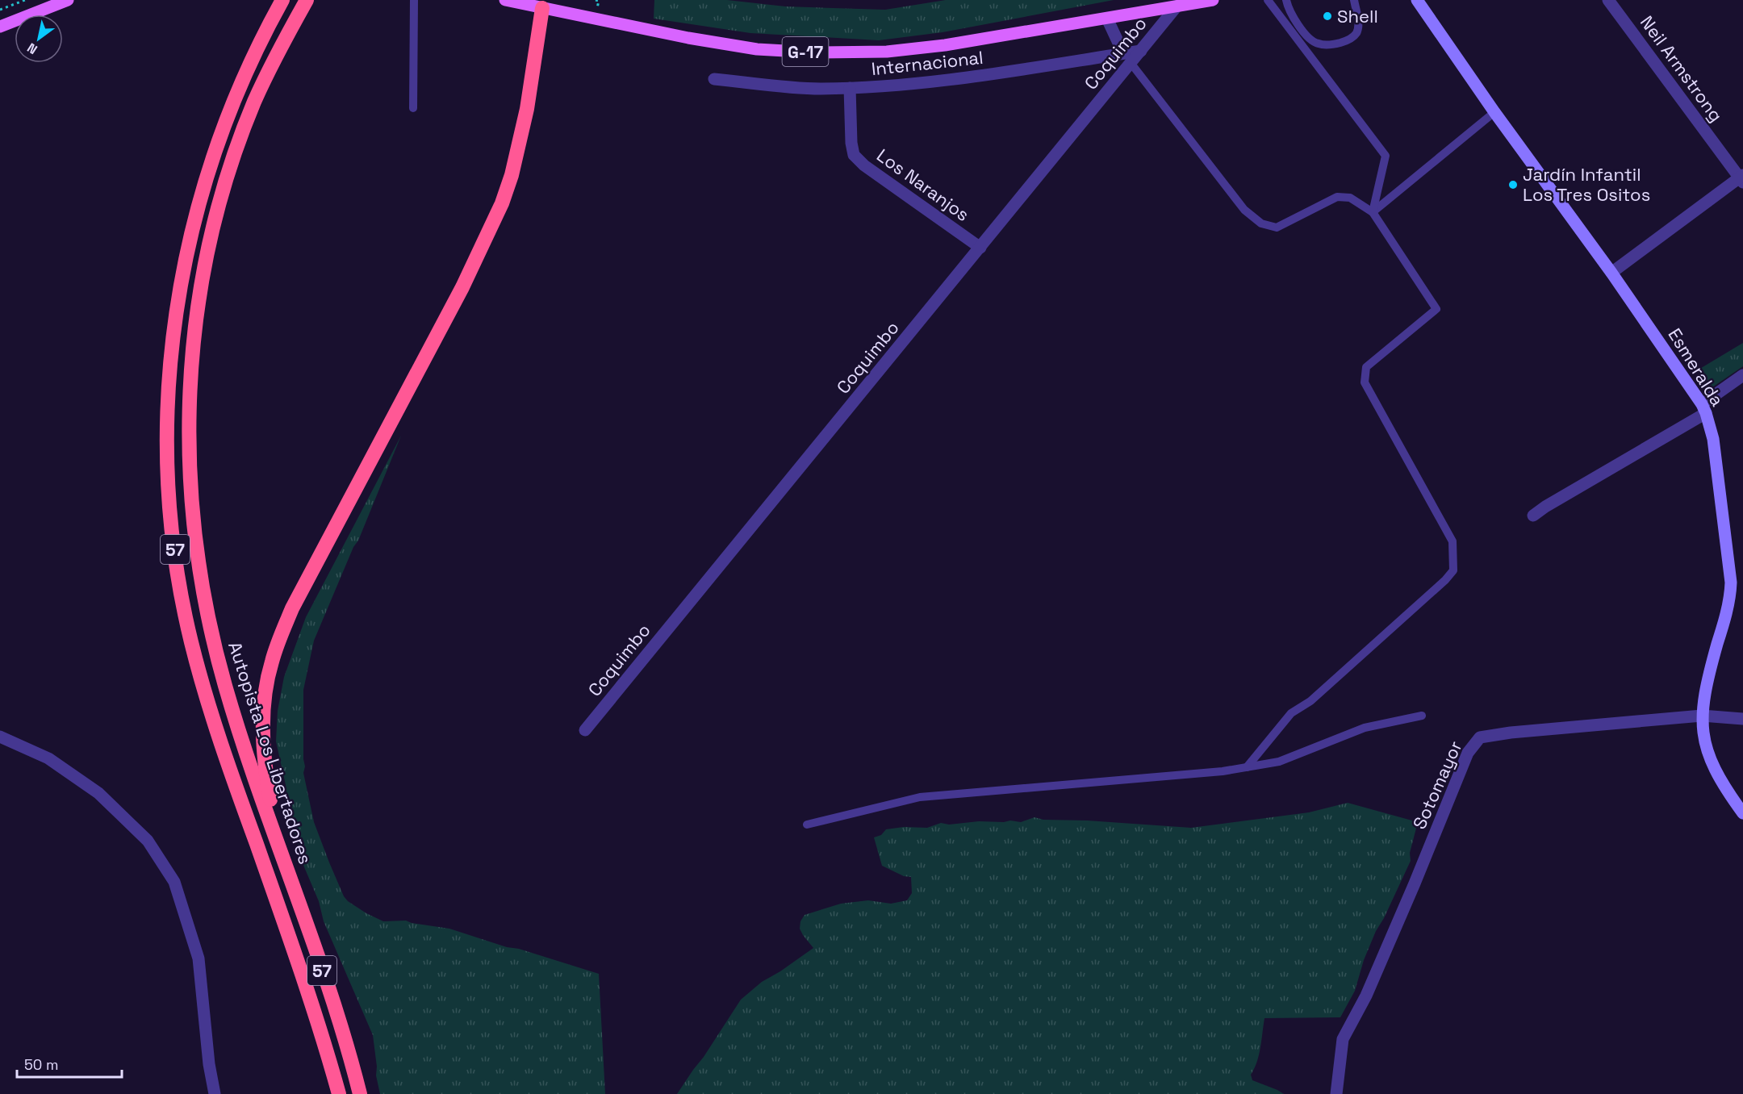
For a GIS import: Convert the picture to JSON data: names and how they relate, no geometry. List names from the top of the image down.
{
  "streets": {
    "highway": ["57", "Autopista Los Libertadores"],
    "main road": ["G-17"],
    "street": [
      "Coquimbo",
      "Internacional",
      "Neil Armstrong",
      "Los Naranjos",
      "Esmeralda",
      "Sotomayor"
    ]
  },
  "crossings": [
    ["G-17", "Coquimbo"],
    ["Coquimbo", "Internacional"],
    ["Coquimbo", "Los Naranjos"],
    ["Internacional", "Los Naranjos"],
    ["Esmeralda", "Sotomayor"]
  ],
  "places": ["Shell", "Jardín Infantil Los Tres Ositos"],
  "scale_bar": "50 m",
  "north": "bottom left"
}
